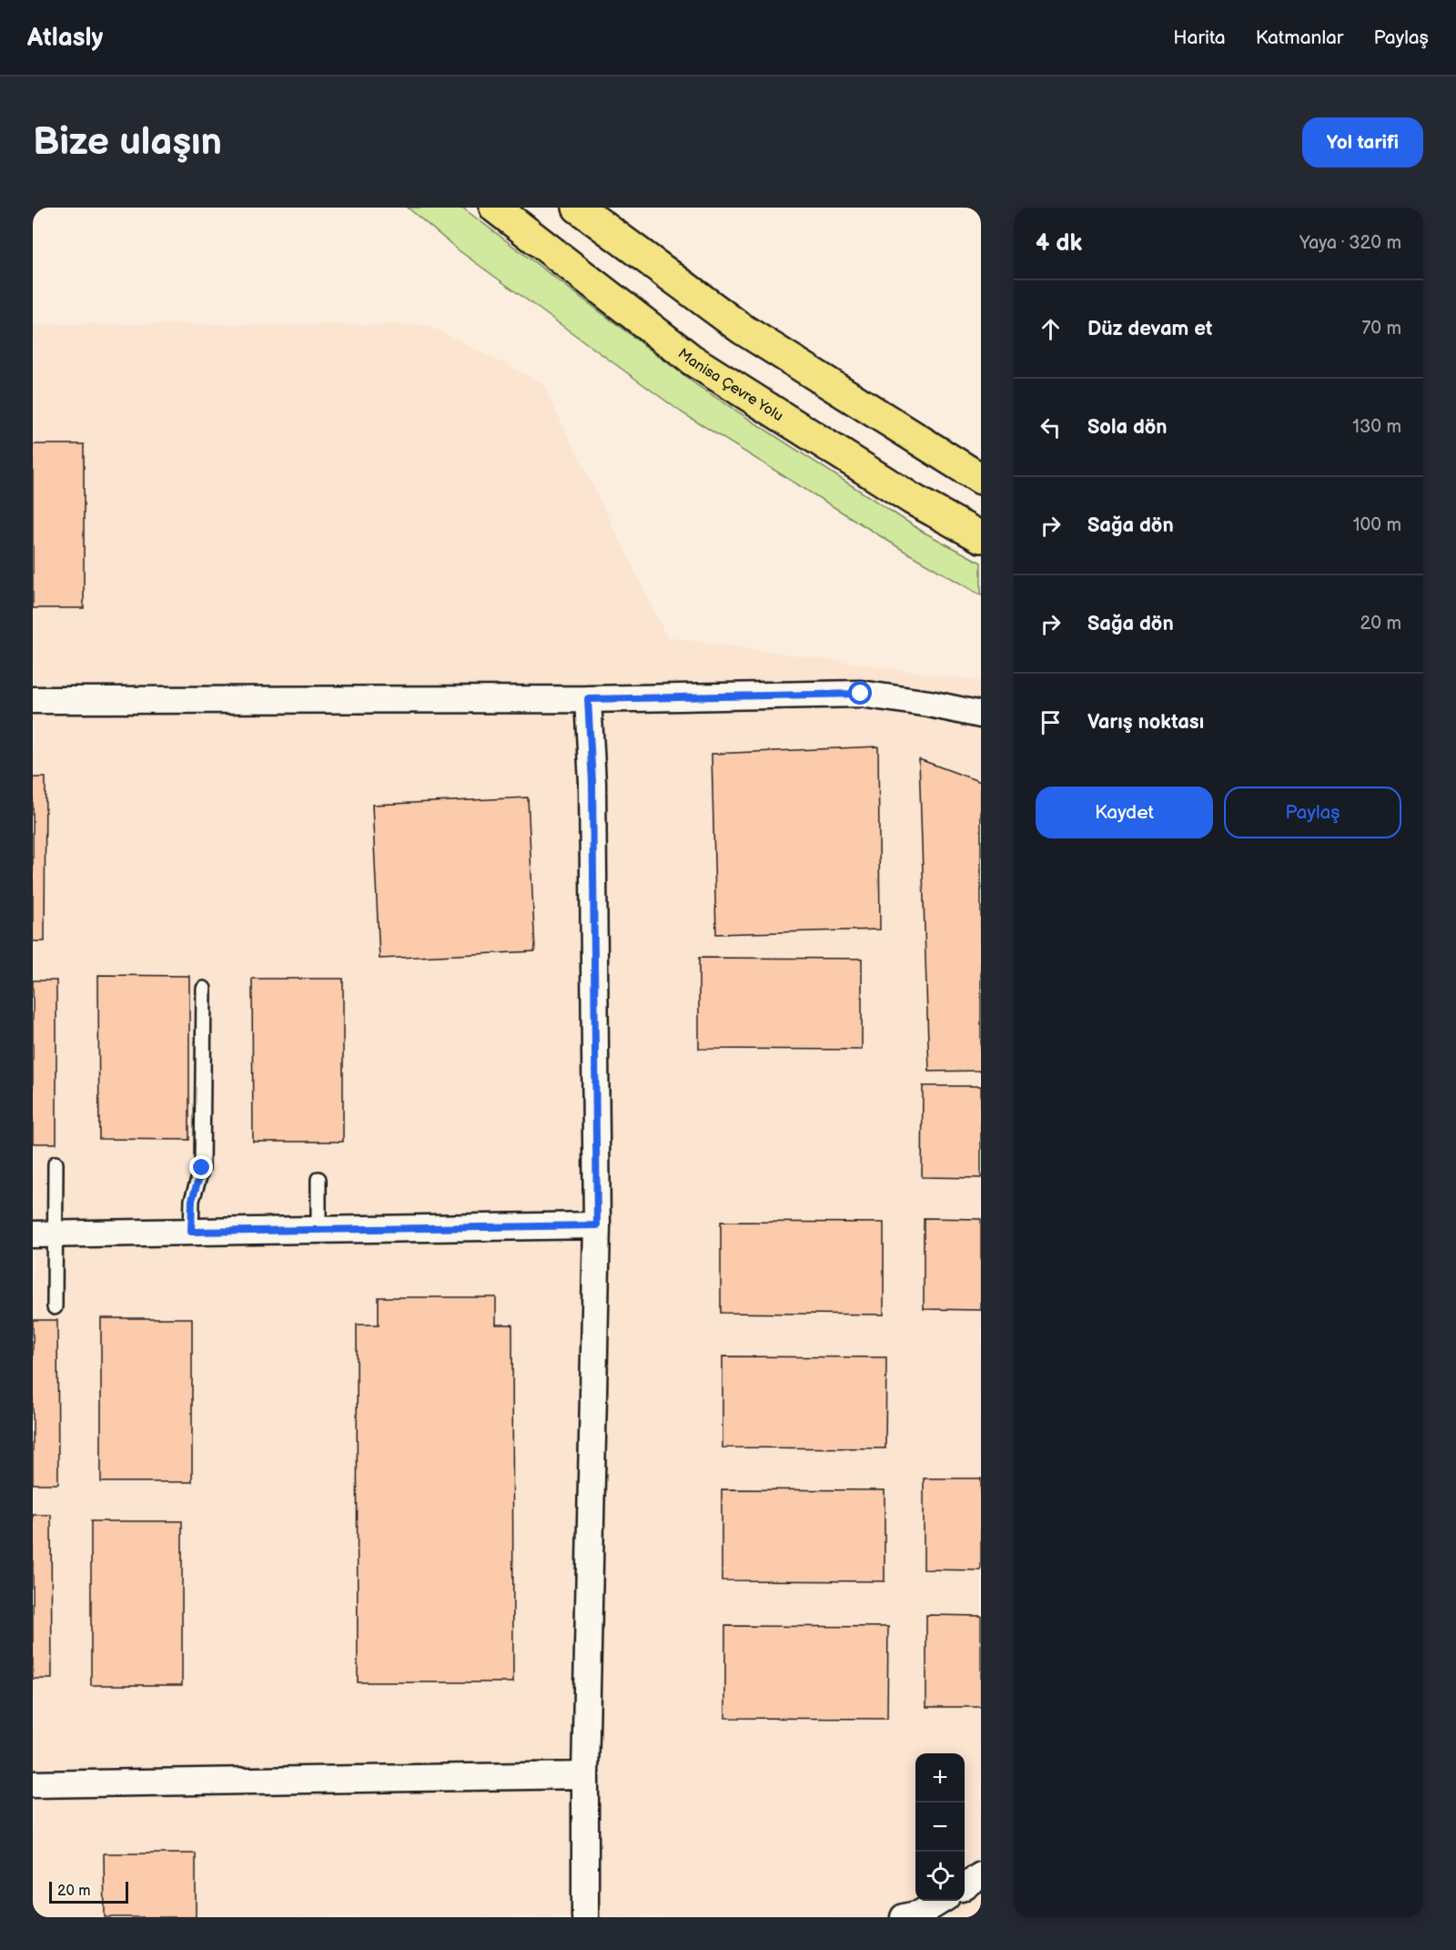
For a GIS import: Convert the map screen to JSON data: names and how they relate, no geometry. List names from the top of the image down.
{
  "streets": {
    "highway": ["Manisa Çevre Yolu"]
  },
  "scale_bar": "20 m",
  "page": {
    "header": "Atlasly",
    "nav": ["Harita", "Katmanlar", "Paylaş"],
    "buttons": [
      "Yol tarifi",
      ["Kaydet", "Paylaş"]
    ],
    "title": "Bize ulaşın",
    "heading": ["4 dk", "Yaya · 320 m"],
    "list": [
      ["Düz devam et", "70 m"],
      ["Sola dön", "130 m"],
      ["Sağa dön", "100 m"],
      ["Sağa dön", "20 m"],
      "Varış noktası"
    ],
    "map_buttons": ["+", "−"],
    "scale": "20 m"
  }
}
